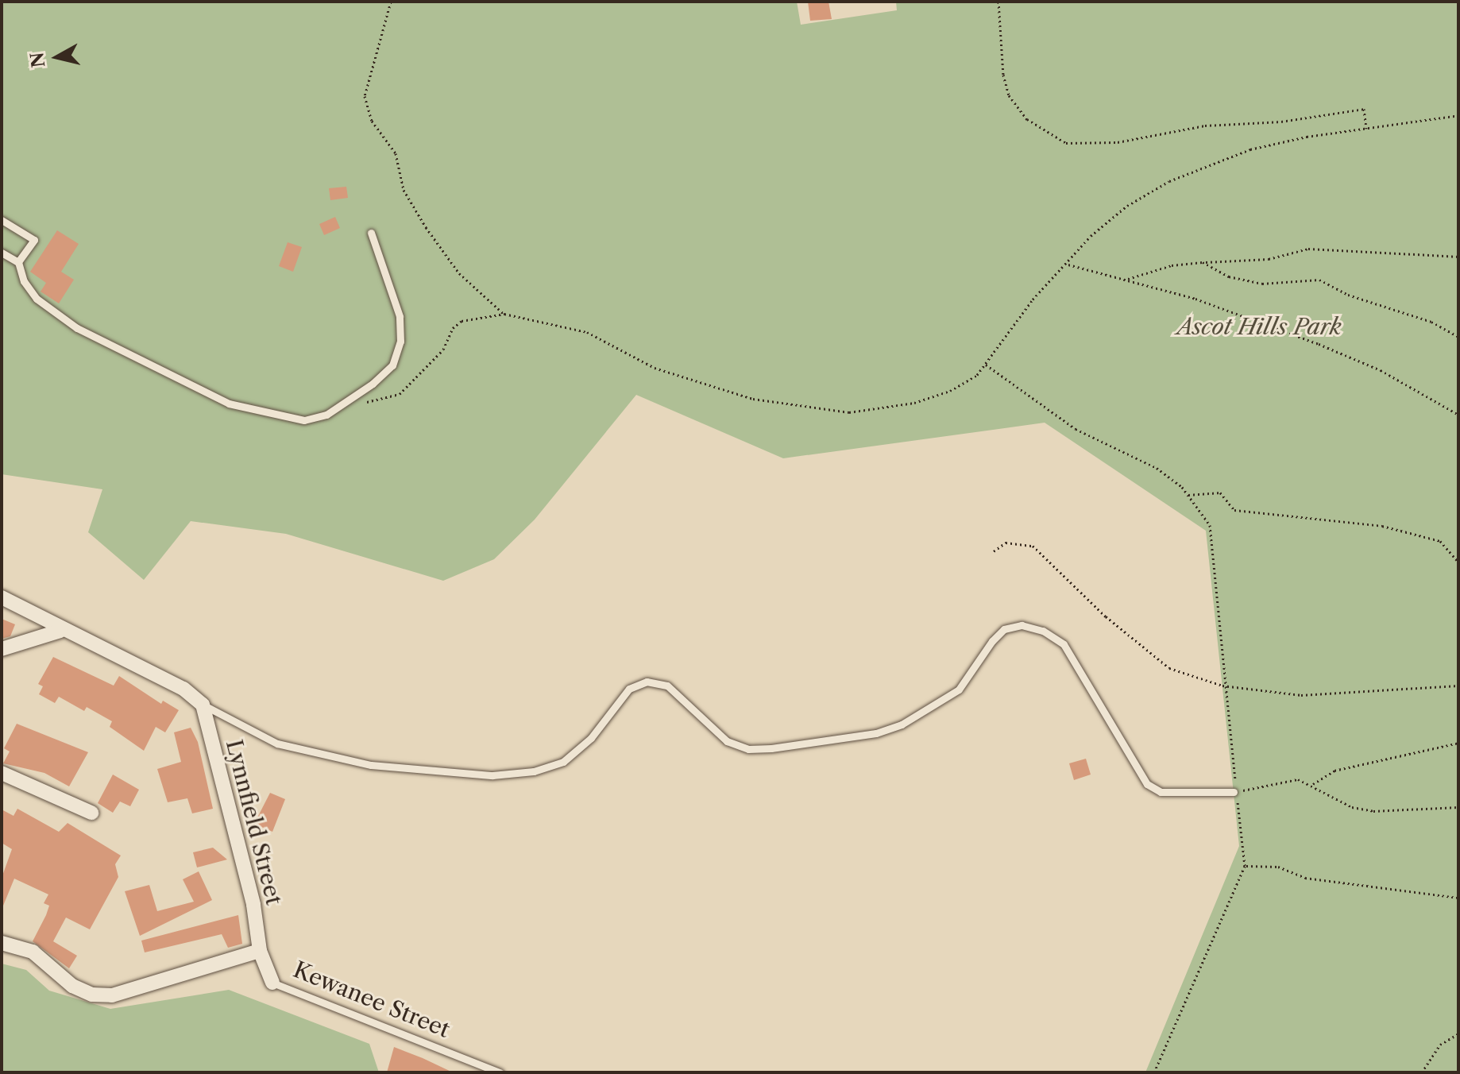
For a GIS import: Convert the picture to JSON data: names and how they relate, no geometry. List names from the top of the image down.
{
  "streets": {
    "street": ["Lynnfield Street", "Kewanee Street"]
  },
  "crossings": [
    ["Lynnfield Street", "Kewanee Street"]
  ],
  "parks": ["Ascot Hills Park"],
  "north": "left"
}
